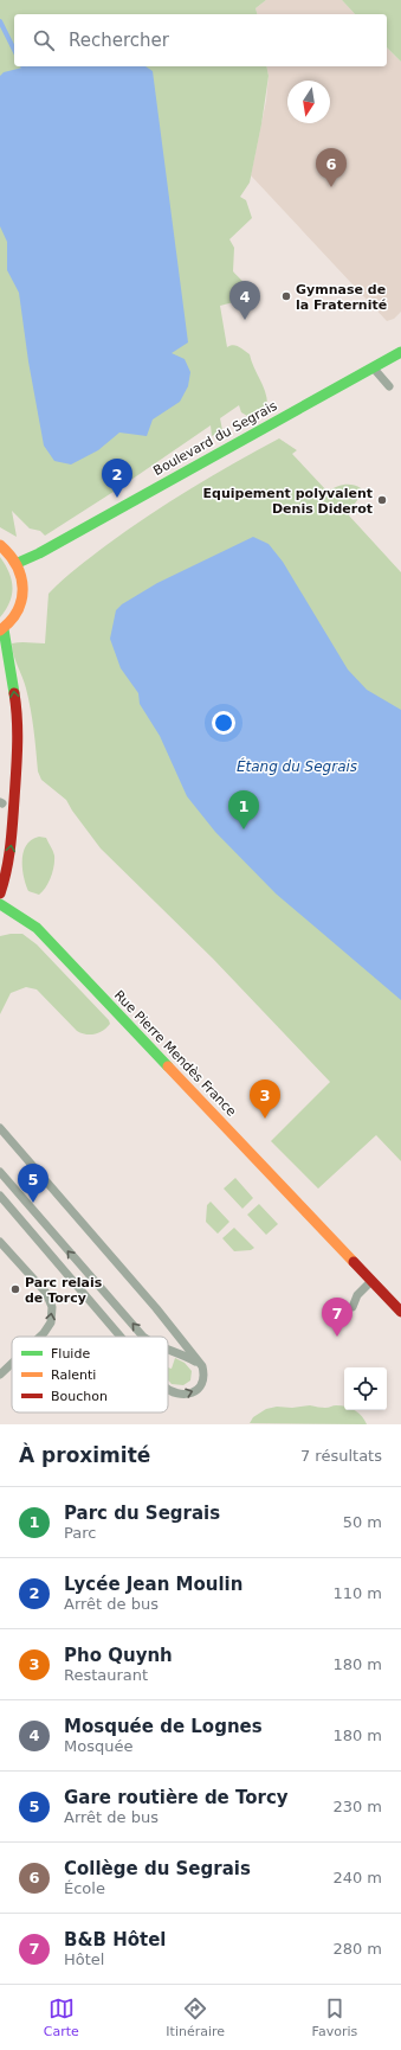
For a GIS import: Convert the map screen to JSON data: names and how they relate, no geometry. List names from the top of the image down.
{
  "streets": {
    "street": ["Boulevard du Segrais", "Rue Pierre Mendès France"]
  },
  "water": ["Étang du Segrais"],
  "places": ["Gymnase de la Fraternité", "Equipement polyvalent Denis Diderot", "Parc relais de Torcy"],
  "legend": ["Fluide", "Ralenti", "Bouchon"],
  "north": "bottom",
  "page": {
    "search": "Rechercher",
    "pins": [
      "6",
      "4",
      "2",
      "1",
      "3",
      "5",
      "7"
    ],
    "heading": ["À proximité", "7 résultats"],
    "list": [
      {
        "mark": "1",
        "name": "Parc du Segrais",
        "note": "Parc",
        "value": "50 m"
      },
      {
        "mark": "2",
        "name": "Lycée Jean Moulin",
        "note": "Arrêt de bus",
        "value": "110 m"
      },
      {
        "mark": "3",
        "name": "Pho Quynh",
        "note": "Restaurant",
        "value": "180 m"
      },
      {
        "mark": "4",
        "name": "Mosquée de Lognes",
        "note": "Mosquée",
        "value": "180 m"
      },
      {
        "mark": "5",
        "name": "Gare routière de Torcy",
        "note": "Arrêt de bus",
        "value": "230 m"
      },
      {
        "mark": "6",
        "name": "Collège du Segrais",
        "note": "École",
        "value": "240 m"
      },
      {
        "mark": "7",
        "name": "B&B Hôtel",
        "note": "Hôtel",
        "value": "280 m"
      }
    ],
    "nav": ["Carte", "Itinéraire", "Favoris"]
  }
}
